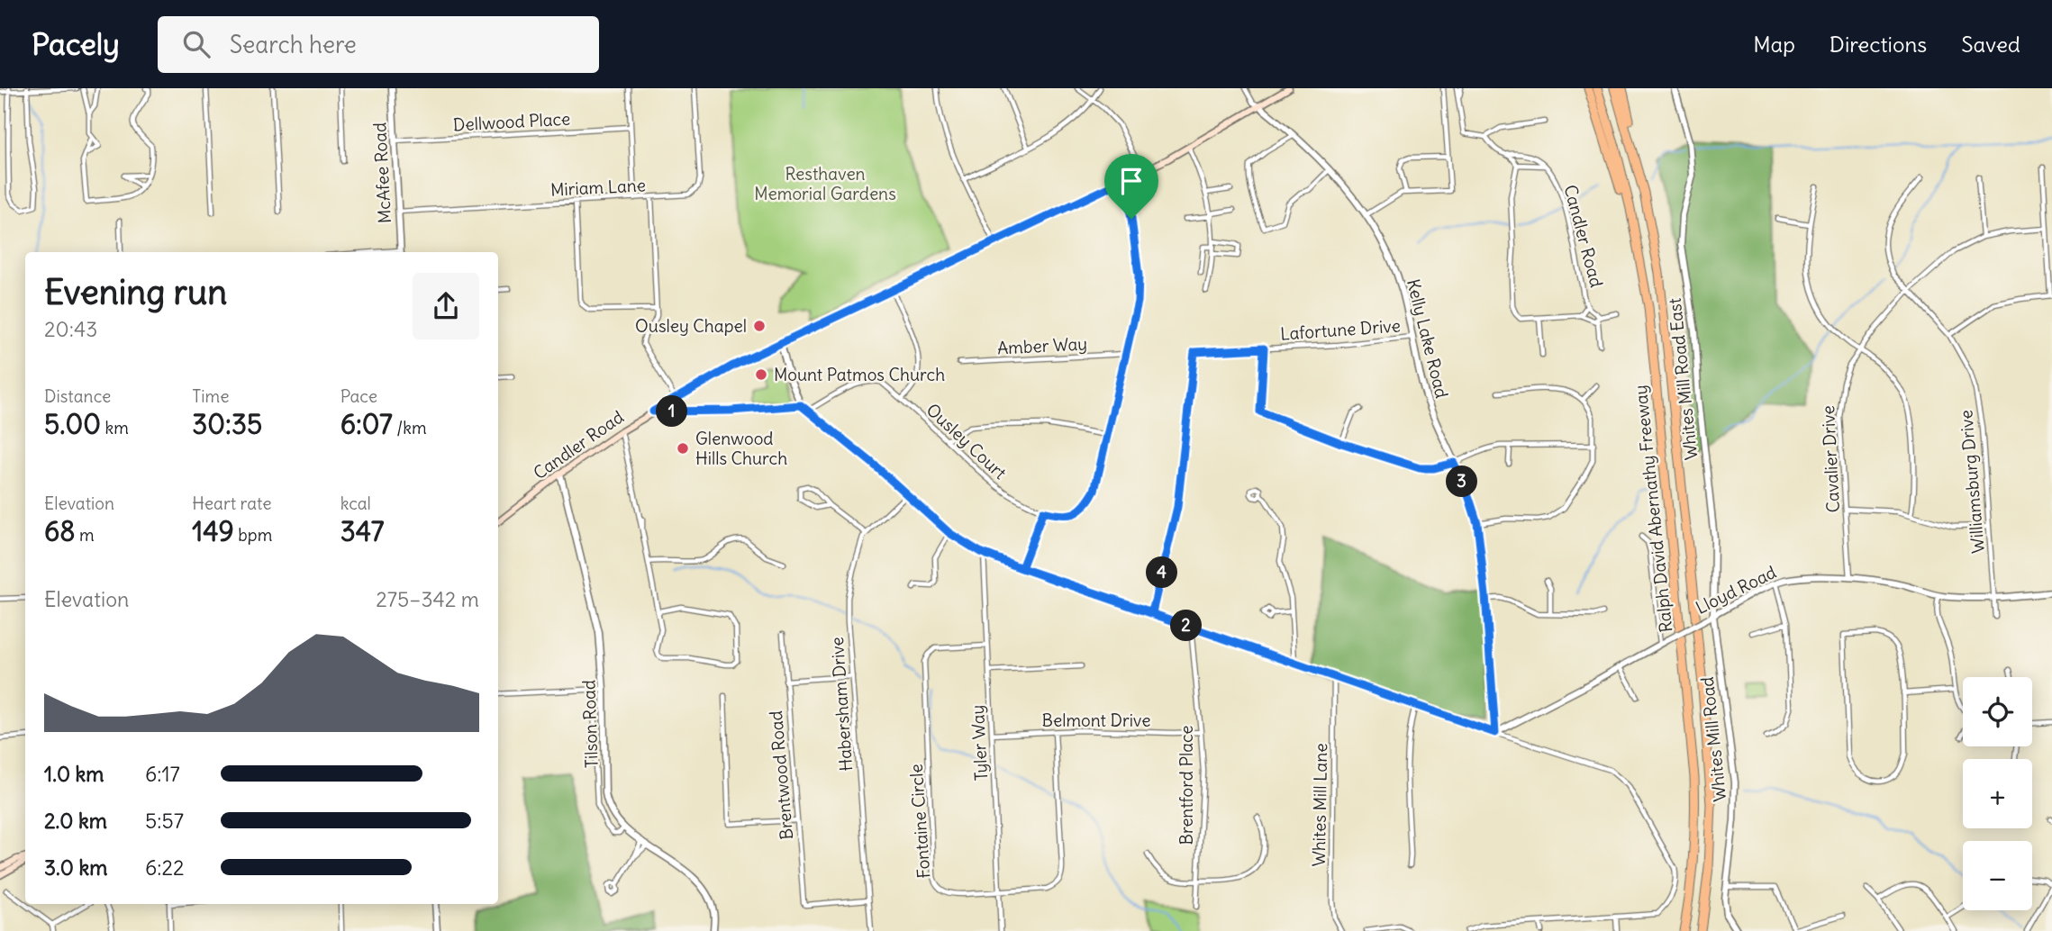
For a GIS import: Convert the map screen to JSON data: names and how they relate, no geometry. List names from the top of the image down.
{
  "streets": {
    "highway": ["Ralph David Abernathy Freeway"],
    "main road": ["Candler Road"],
    "street": [
      "Dellwood Place",
      "McAfee Road",
      "Miriam Lane",
      "Lafortune Drive",
      "Kelly Lake Road",
      "Amber Way",
      "Whites Mill Road East",
      "Ousley Court",
      "Cavalier Drive",
      "Williamsburg Drive",
      "Lloyd Road",
      "Habersham Drive",
      "Belmont Drive",
      "Tilson Road",
      "Whites Mill Road",
      "Tyler Way",
      "Brentwood Road",
      "Brentford Place",
      "Whites Mill Lane",
      "Fontaine Circle"
    ]
  },
  "crossings": [
    ["Dellwood Place", "McAfee Road"],
    ["McAfee Road", "Miriam Lane"],
    ["Candler Road", "Kelly Lake Road"],
    ["Candler Road", "Ousley Court"],
    ["Candler Road", "Tilson Road"],
    ["Lafortune Drive", "Kelly Lake Road"],
    ["Kelly Lake Road", "Lloyd Road"],
    ["Amber Way", "Ousley Court"],
    ["Whites Mill Road East", "Lloyd Road"],
    ["Whites Mill Road East", "Whites Mill Road"],
    ["Cavalier Drive", "Williamsburg Drive"],
    ["Cavalier Drive", "Lloyd Road"],
    ["Williamsburg Drive", "Lloyd Road"],
    ["Lloyd Road", "Whites Mill Road"],
    ["Habersham Drive", "Brentwood Road"],
    ["Belmont Drive", "Tyler Way"],
    ["Belmont Drive", "Brentford Place"],
    ["Belmont Drive", "Fontaine Circle"],
    ["Tyler Way", "Fontaine Circle"]
  ],
  "parks": ["Resthaven Memorial Gardens"],
  "places": ["Ousley Chapel", "Mount Patmos Church", "Glenwood Hills Church"],
  "page": {
    "header": "Pacely",
    "search": "Search here",
    "nav": ["Map", "Directions", "Saved"],
    "heading": ["Evening run", "20:43"],
    "stats": [
      ["Distance", "5.00 km"],
      ["Time", "30:35"],
      ["Pace", "6:07 /km"],
      ["Elevation", "68 m"],
      ["Heart rate", "149 bpm"],
      ["kcal", "347"]
    ],
    "pins": [
      "1",
      "3",
      "4",
      "2"
    ],
    "chart": ["Elevation", "275–342 m"],
    "map_buttons": ["+", "−"],
    "list": [
      {
        "name": "1.0 km",
        "note": "6:17"
      },
      {
        "name": "2.0 km",
        "note": "5:57"
      },
      {
        "name": "3.0 km",
        "note": "6:22"
      }
    ]
  }
}
